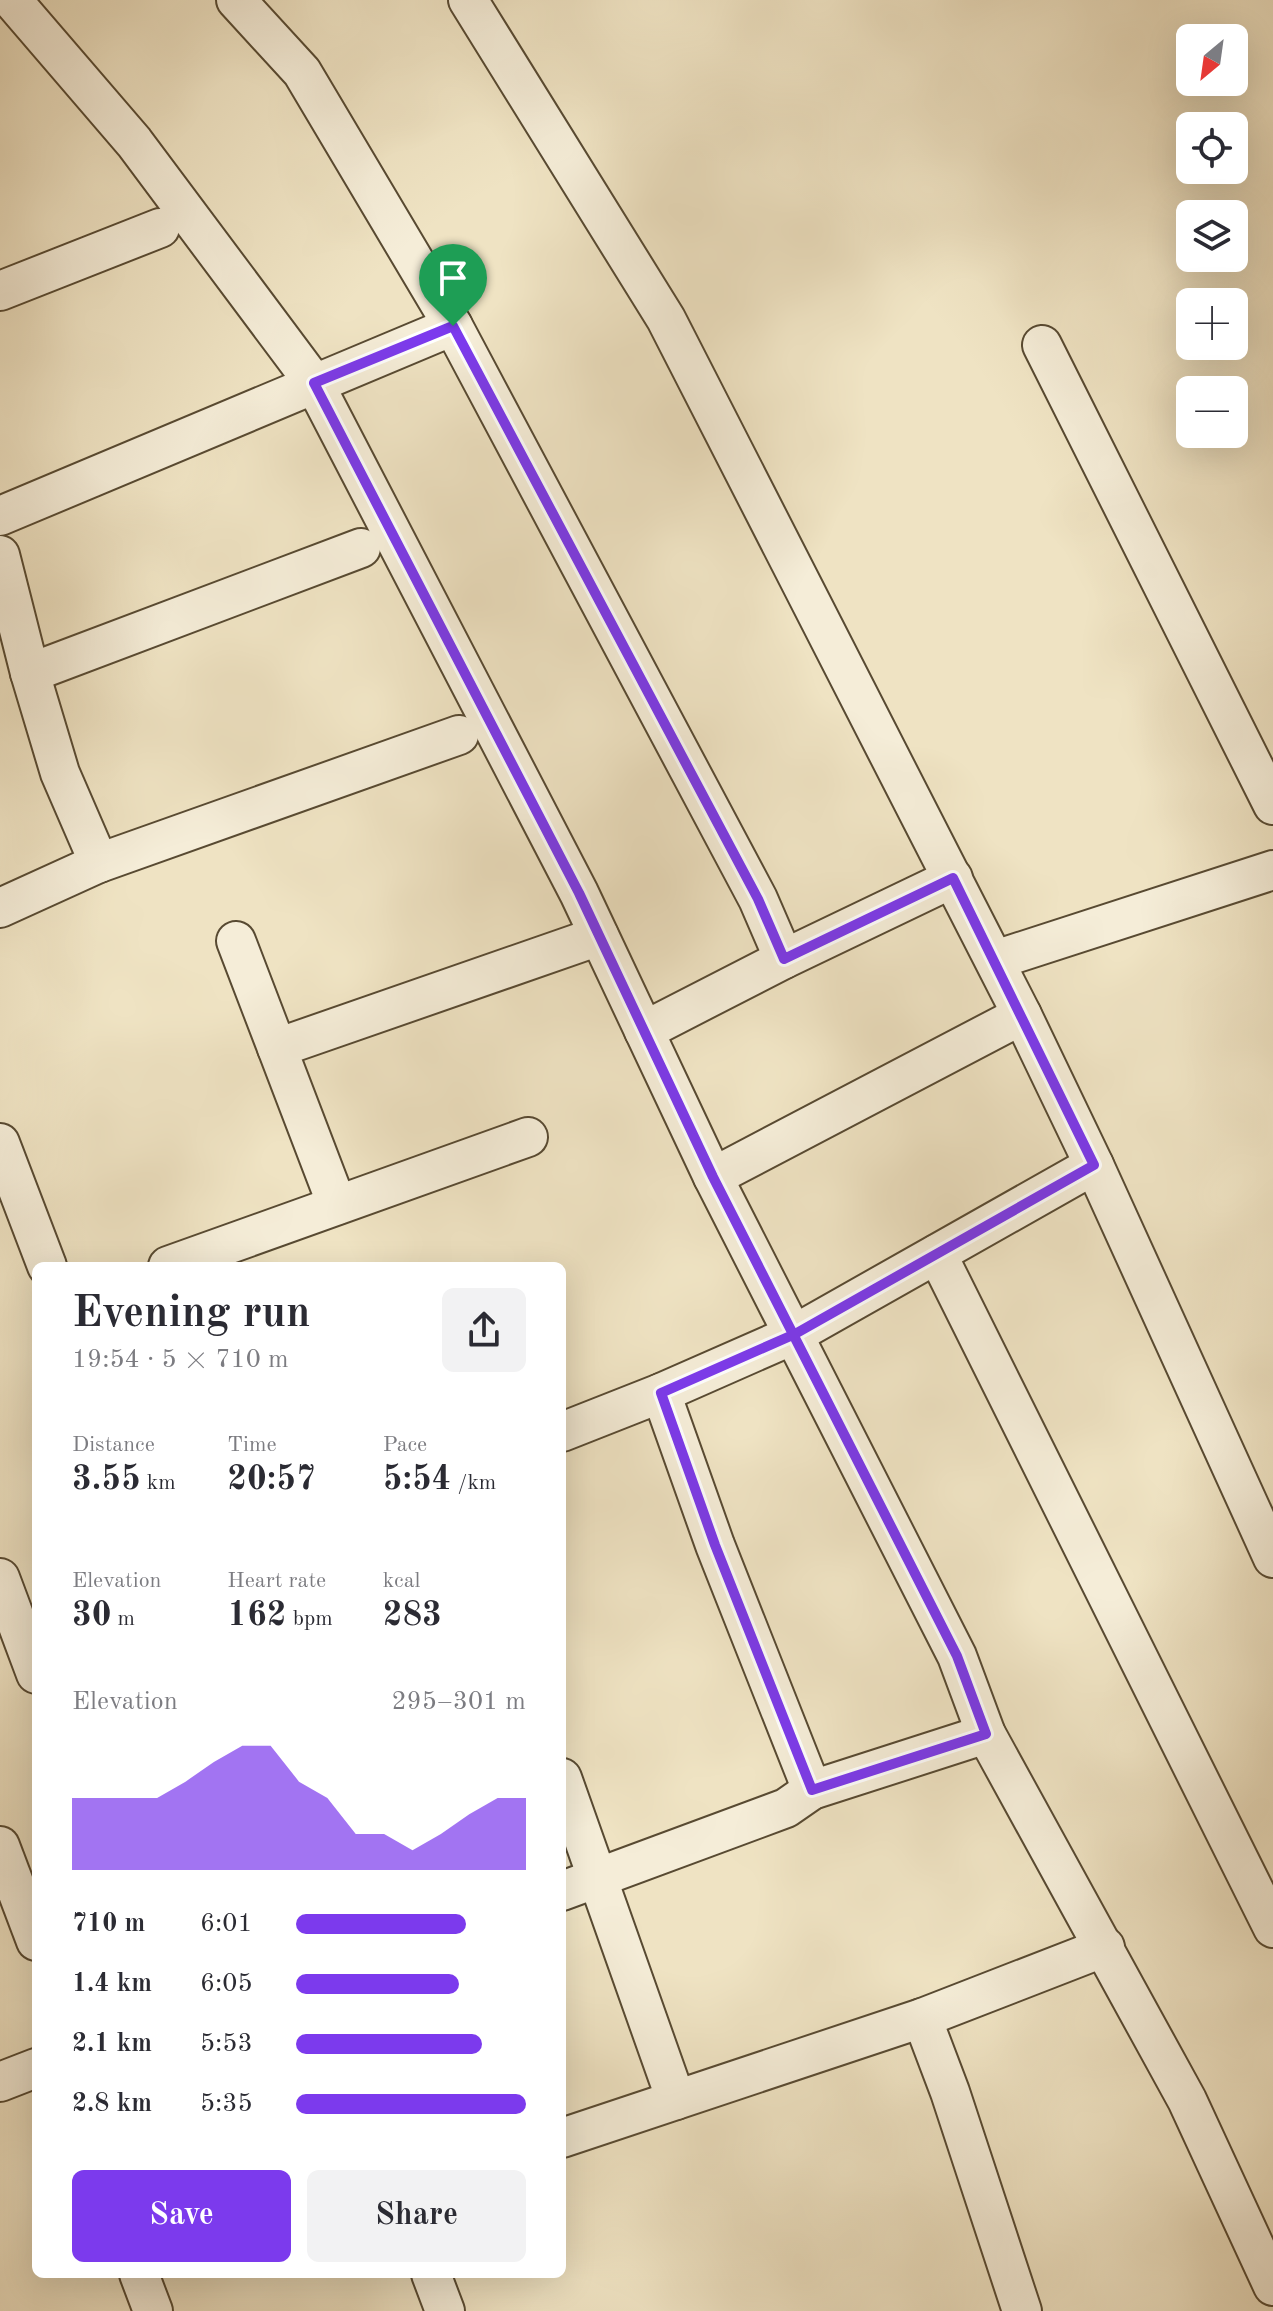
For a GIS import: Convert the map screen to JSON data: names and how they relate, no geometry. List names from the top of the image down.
{
  "north": "bottom left",
  "page": {
    "map_buttons": ["+", "−"],
    "heading": ["Evening run", "19:54 · 5 × 710 m"],
    "stats": [
      ["Distance", "3.55 km"],
      ["Time", "20:57"],
      ["Pace", "5:54 /km"],
      ["Elevation", "30 m"],
      ["Heart rate", "162 bpm"],
      ["kcal", "283"]
    ],
    "chart": ["Elevation", "295–301 m"],
    "list": [
      {
        "name": "710 m",
        "note": "6:01"
      },
      {
        "name": "1.4 km",
        "note": "6:05"
      },
      {
        "name": "2.1 km",
        "note": "5:53"
      },
      {
        "name": "2.8 km",
        "note": "5:35"
      }
    ],
    "buttons": ["Save", "Share"]
  }
}
